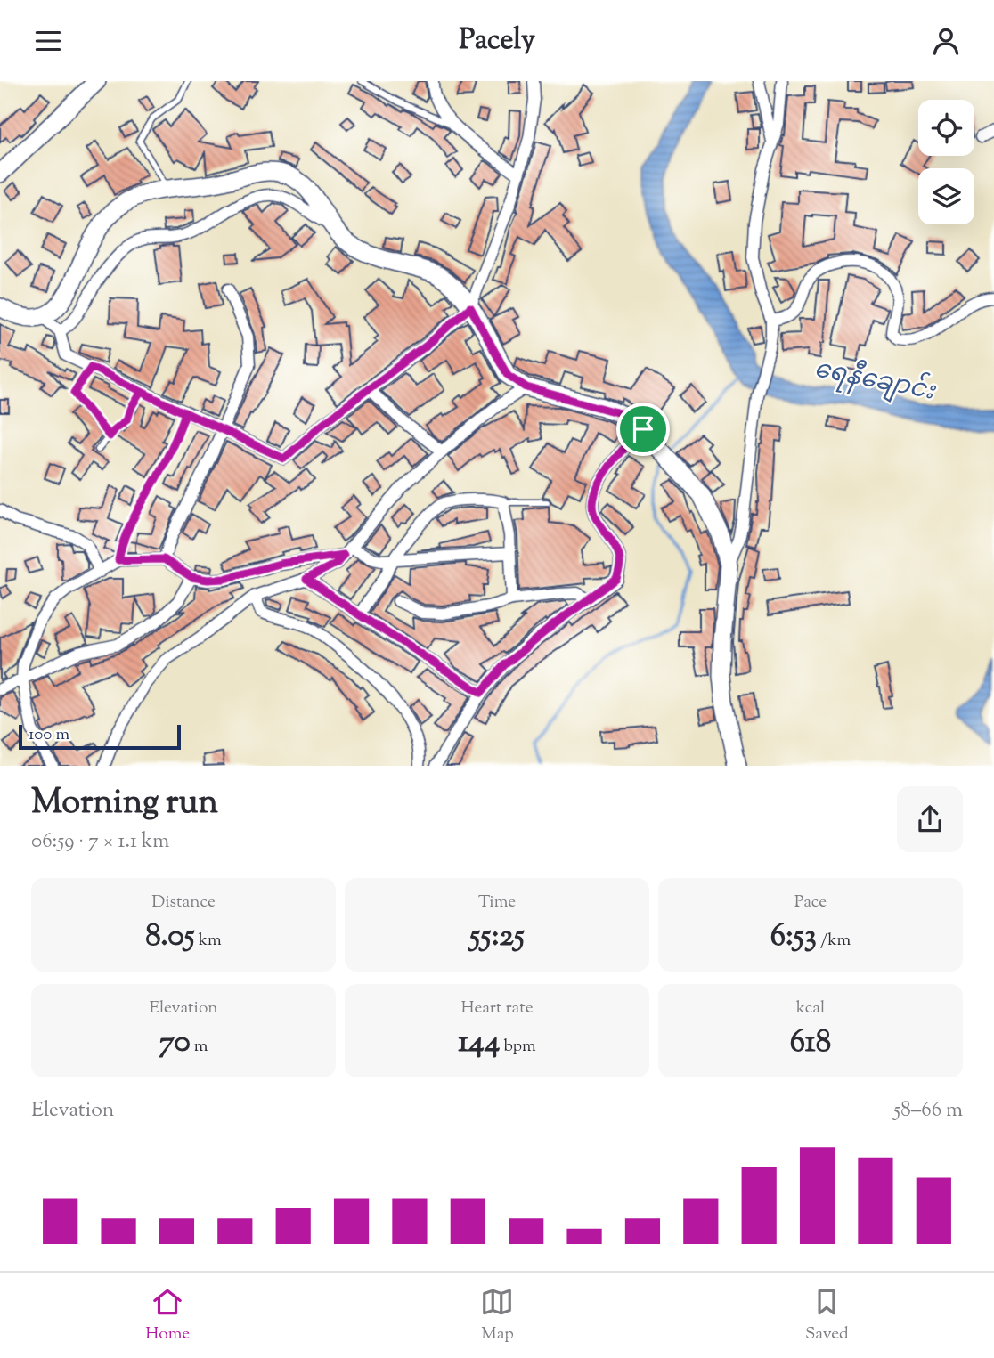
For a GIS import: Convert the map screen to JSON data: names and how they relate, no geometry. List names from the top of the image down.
{
  "water": ["ရေနီချောင်း"],
  "scale_bar": "100 m",
  "page": {
    "header": "Pacely",
    "scale": "100 m",
    "heading": ["Morning run", "06:59 · 7 × 1.1 km"],
    "stats": [
      ["Distance", "8.05 km"],
      ["Time", "55:25"],
      ["Pace", "6:53 /km"],
      ["Elevation", "70 m"],
      ["Heart rate", "144 bpm"],
      ["kcal", "618"]
    ],
    "chart": ["Elevation", "58–66 m"],
    "tabs": ["Home", "Map", "Saved"]
  }
}
